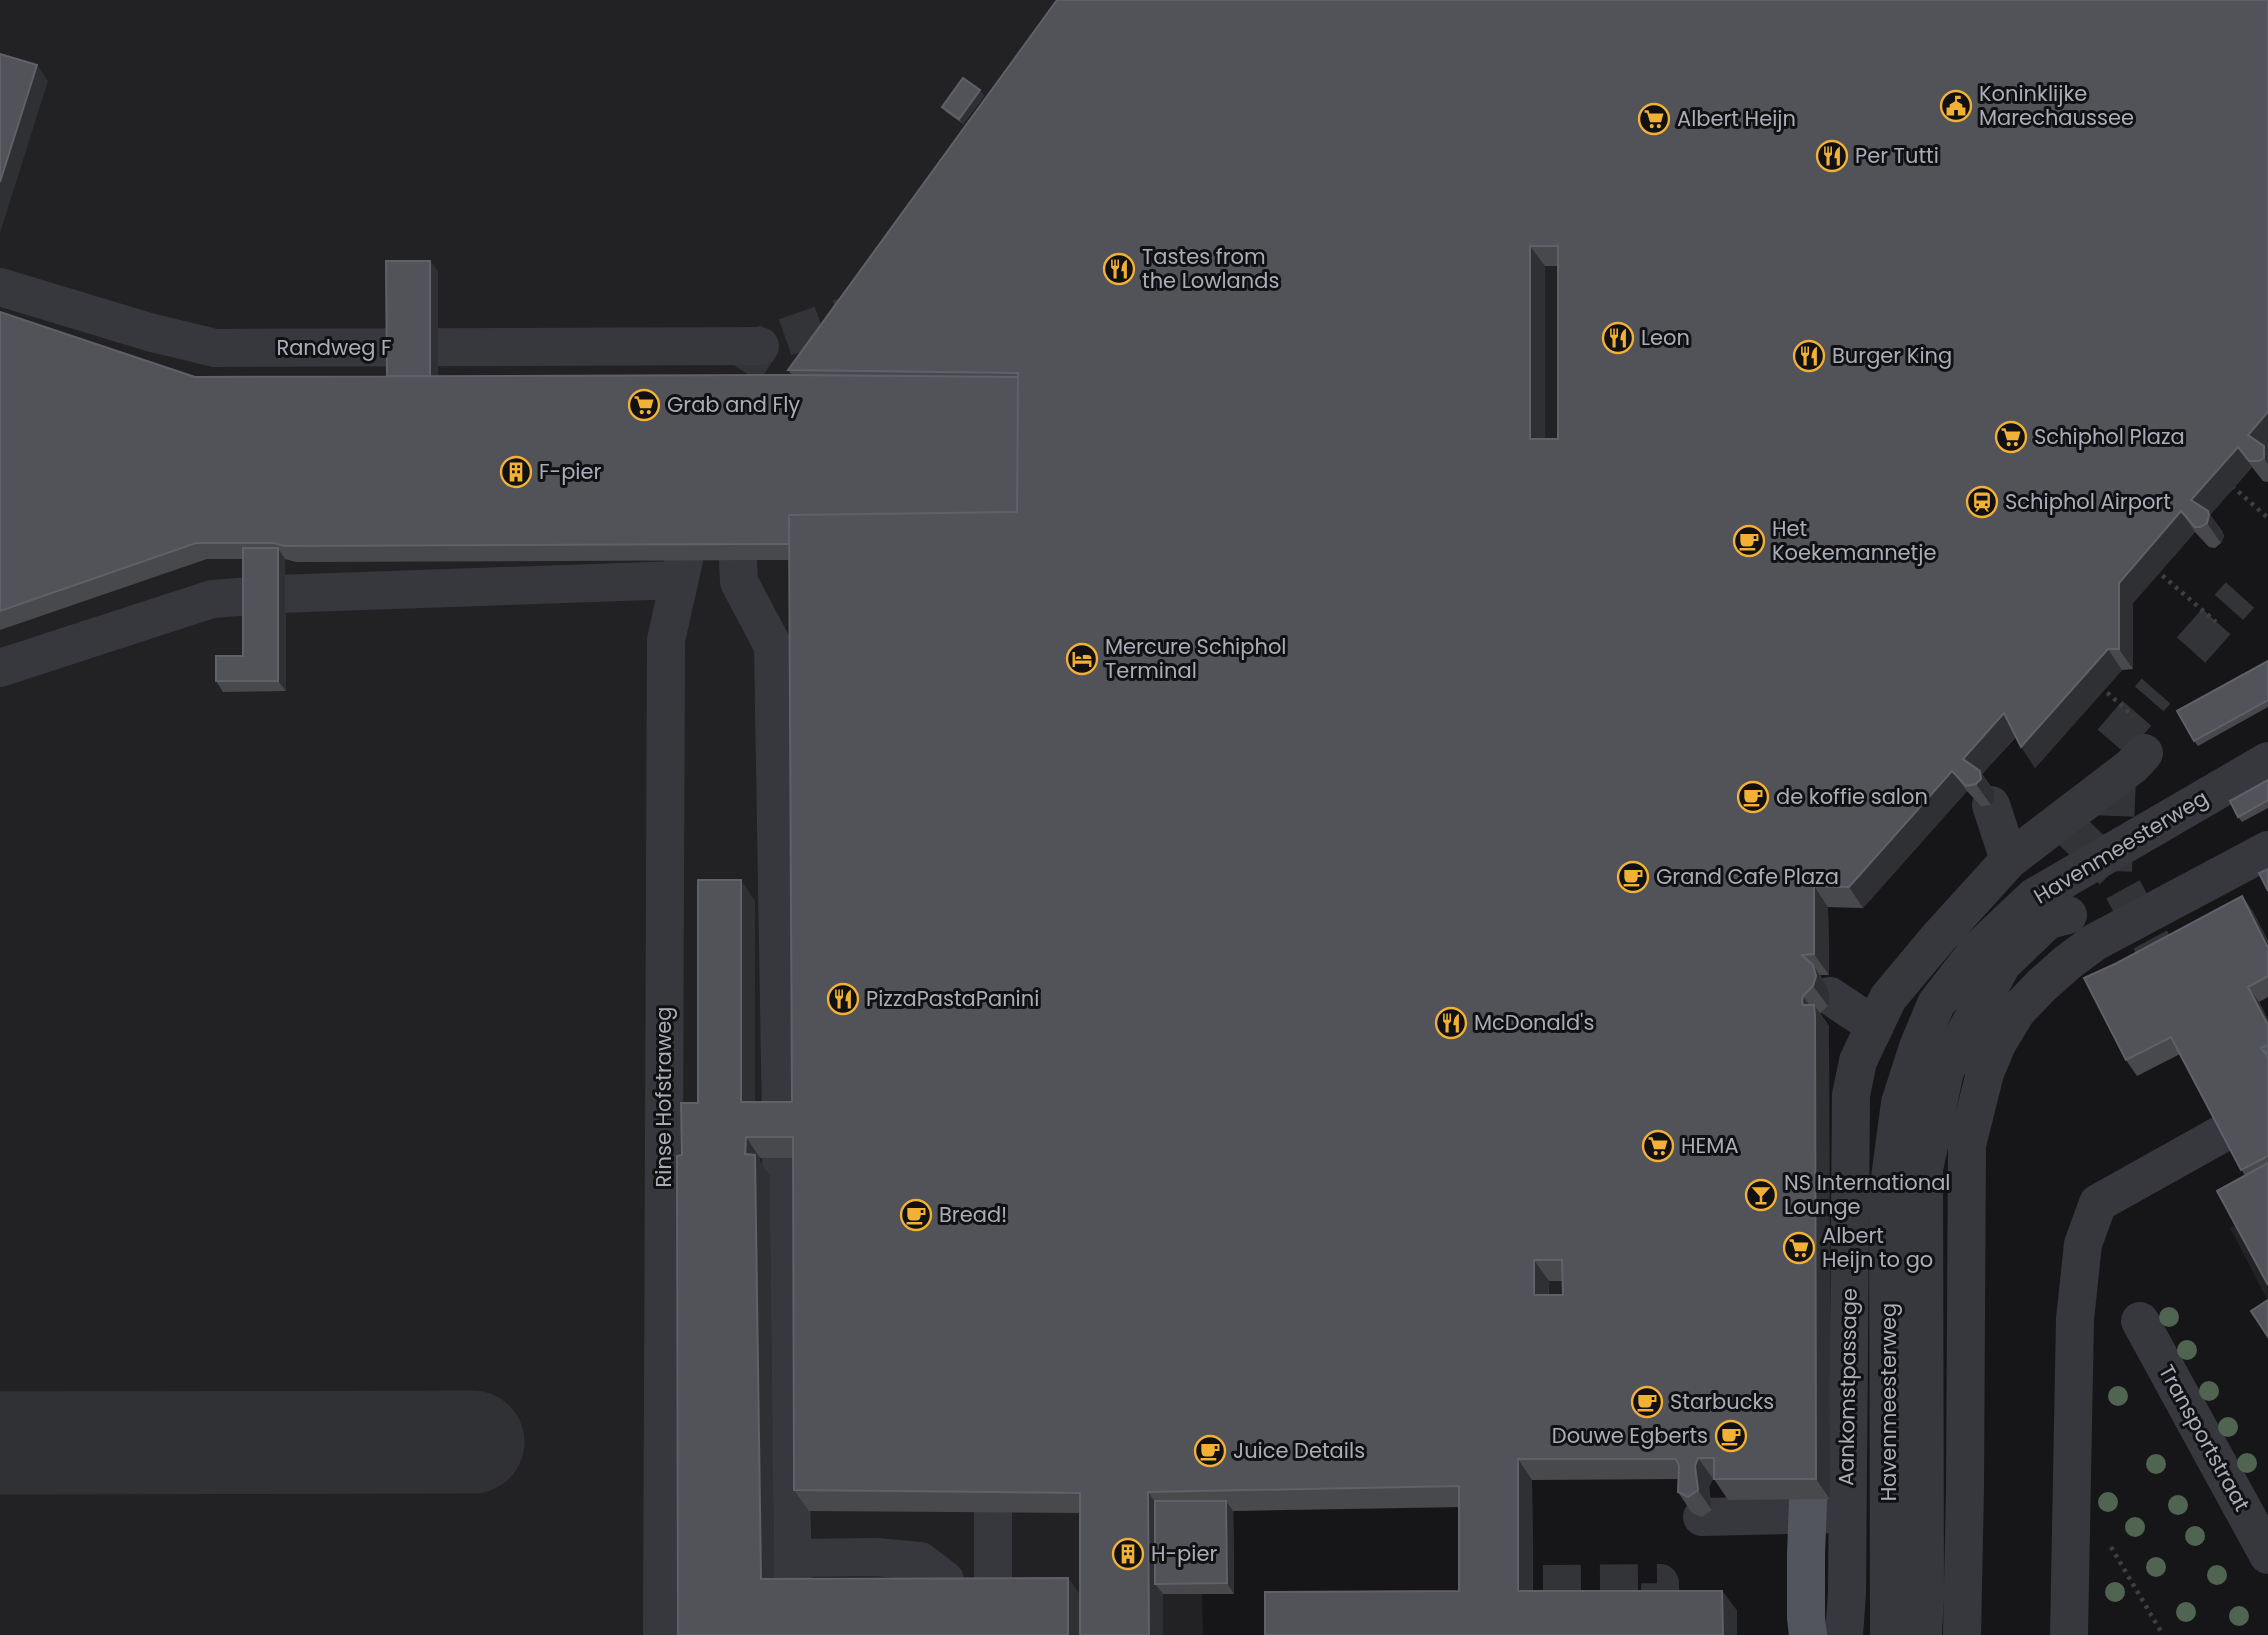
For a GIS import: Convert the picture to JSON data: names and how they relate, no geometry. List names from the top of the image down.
{
  "streets": {
    "street": [
      "Randweg F",
      "Havenmeesterweg",
      "Rinse Hofstraweg",
      "Aankomstpassage",
      "Transportstraat"
    ]
  },
  "places": {
    "public building": ["Koninklijke Marechaussee"],
    "supermarket": [
      "Albert Heijn",
      "Grab and Fly",
      "Schiphol Plaza",
      "HEMA",
      "Albert Heijn to go"
    ],
    "restaurant": [
      "Per Tutti",
      "Tastes from the Lowlands",
      "Leon",
      "Burger King",
      "PizzaPastaPanini",
      "McDonald's"
    ],
    "building": ["F-pier", "H-pier"],
    "station": ["Schiphol Airport"],
    "cafe": [
      "Het Koekemannetje",
      "de koffie salon",
      "Grand Cafe Plaza",
      "Bread!",
      "Starbucks",
      "Douwe Egberts",
      "Juice Details"
    ],
    "hotel": ["Mercure Schiphol Terminal"],
    "bar": ["NS International Lounge"]
  }
}
